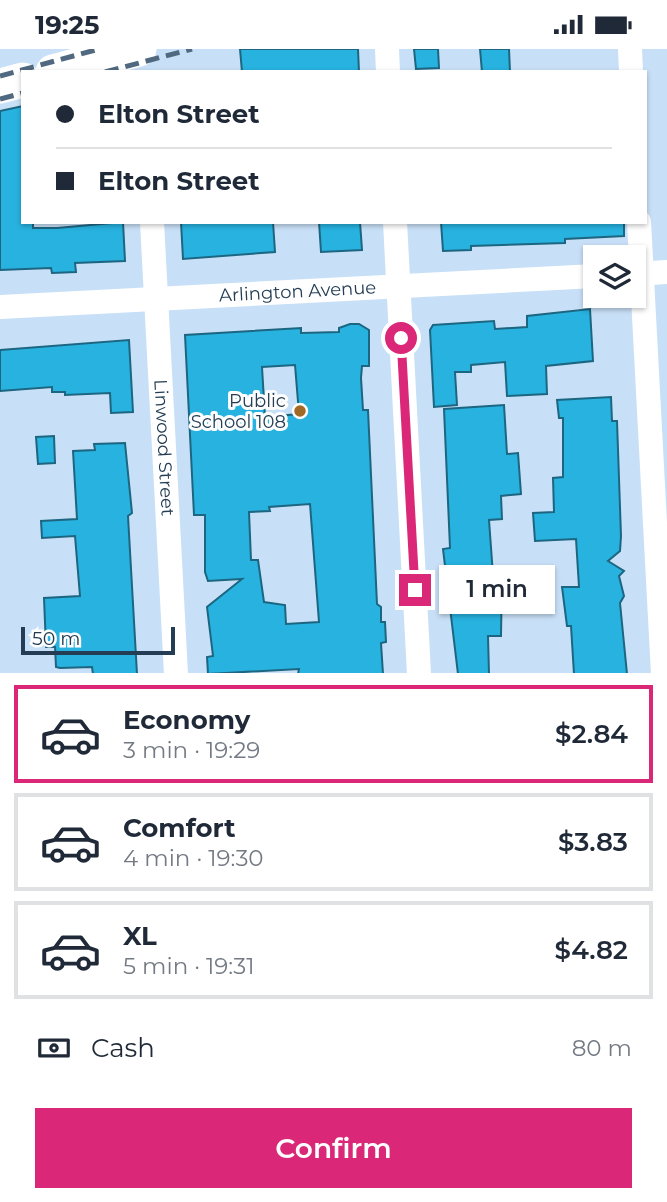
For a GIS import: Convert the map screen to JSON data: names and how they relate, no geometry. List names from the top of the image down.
{
  "streets": {
    "street": ["Arlington Avenue", "Linwood Street"]
  },
  "crossings": [
    ["Arlington Avenue", "Linwood Street"]
  ],
  "places": ["Public School 108"],
  "scale_bar": "50 m",
  "page": {
    "status": "19:25",
    "banner": ["Elton Street", "Elton Street"],
    "bubble": "1 min",
    "scale": "50 m",
    "list": [
      {
        "name": "Economy",
        "note": "3 min · 19:29",
        "value": "$2.84"
      },
      {
        "name": "Comfort",
        "note": "4 min · 19:30",
        "value": "$3.83"
      },
      {
        "name": "XL",
        "note": "5 min · 19:31",
        "value": "$4.82"
      }
    ],
    "pay": ["Cash", "80 m"],
    "buttons": "Confirm"
  }
}
